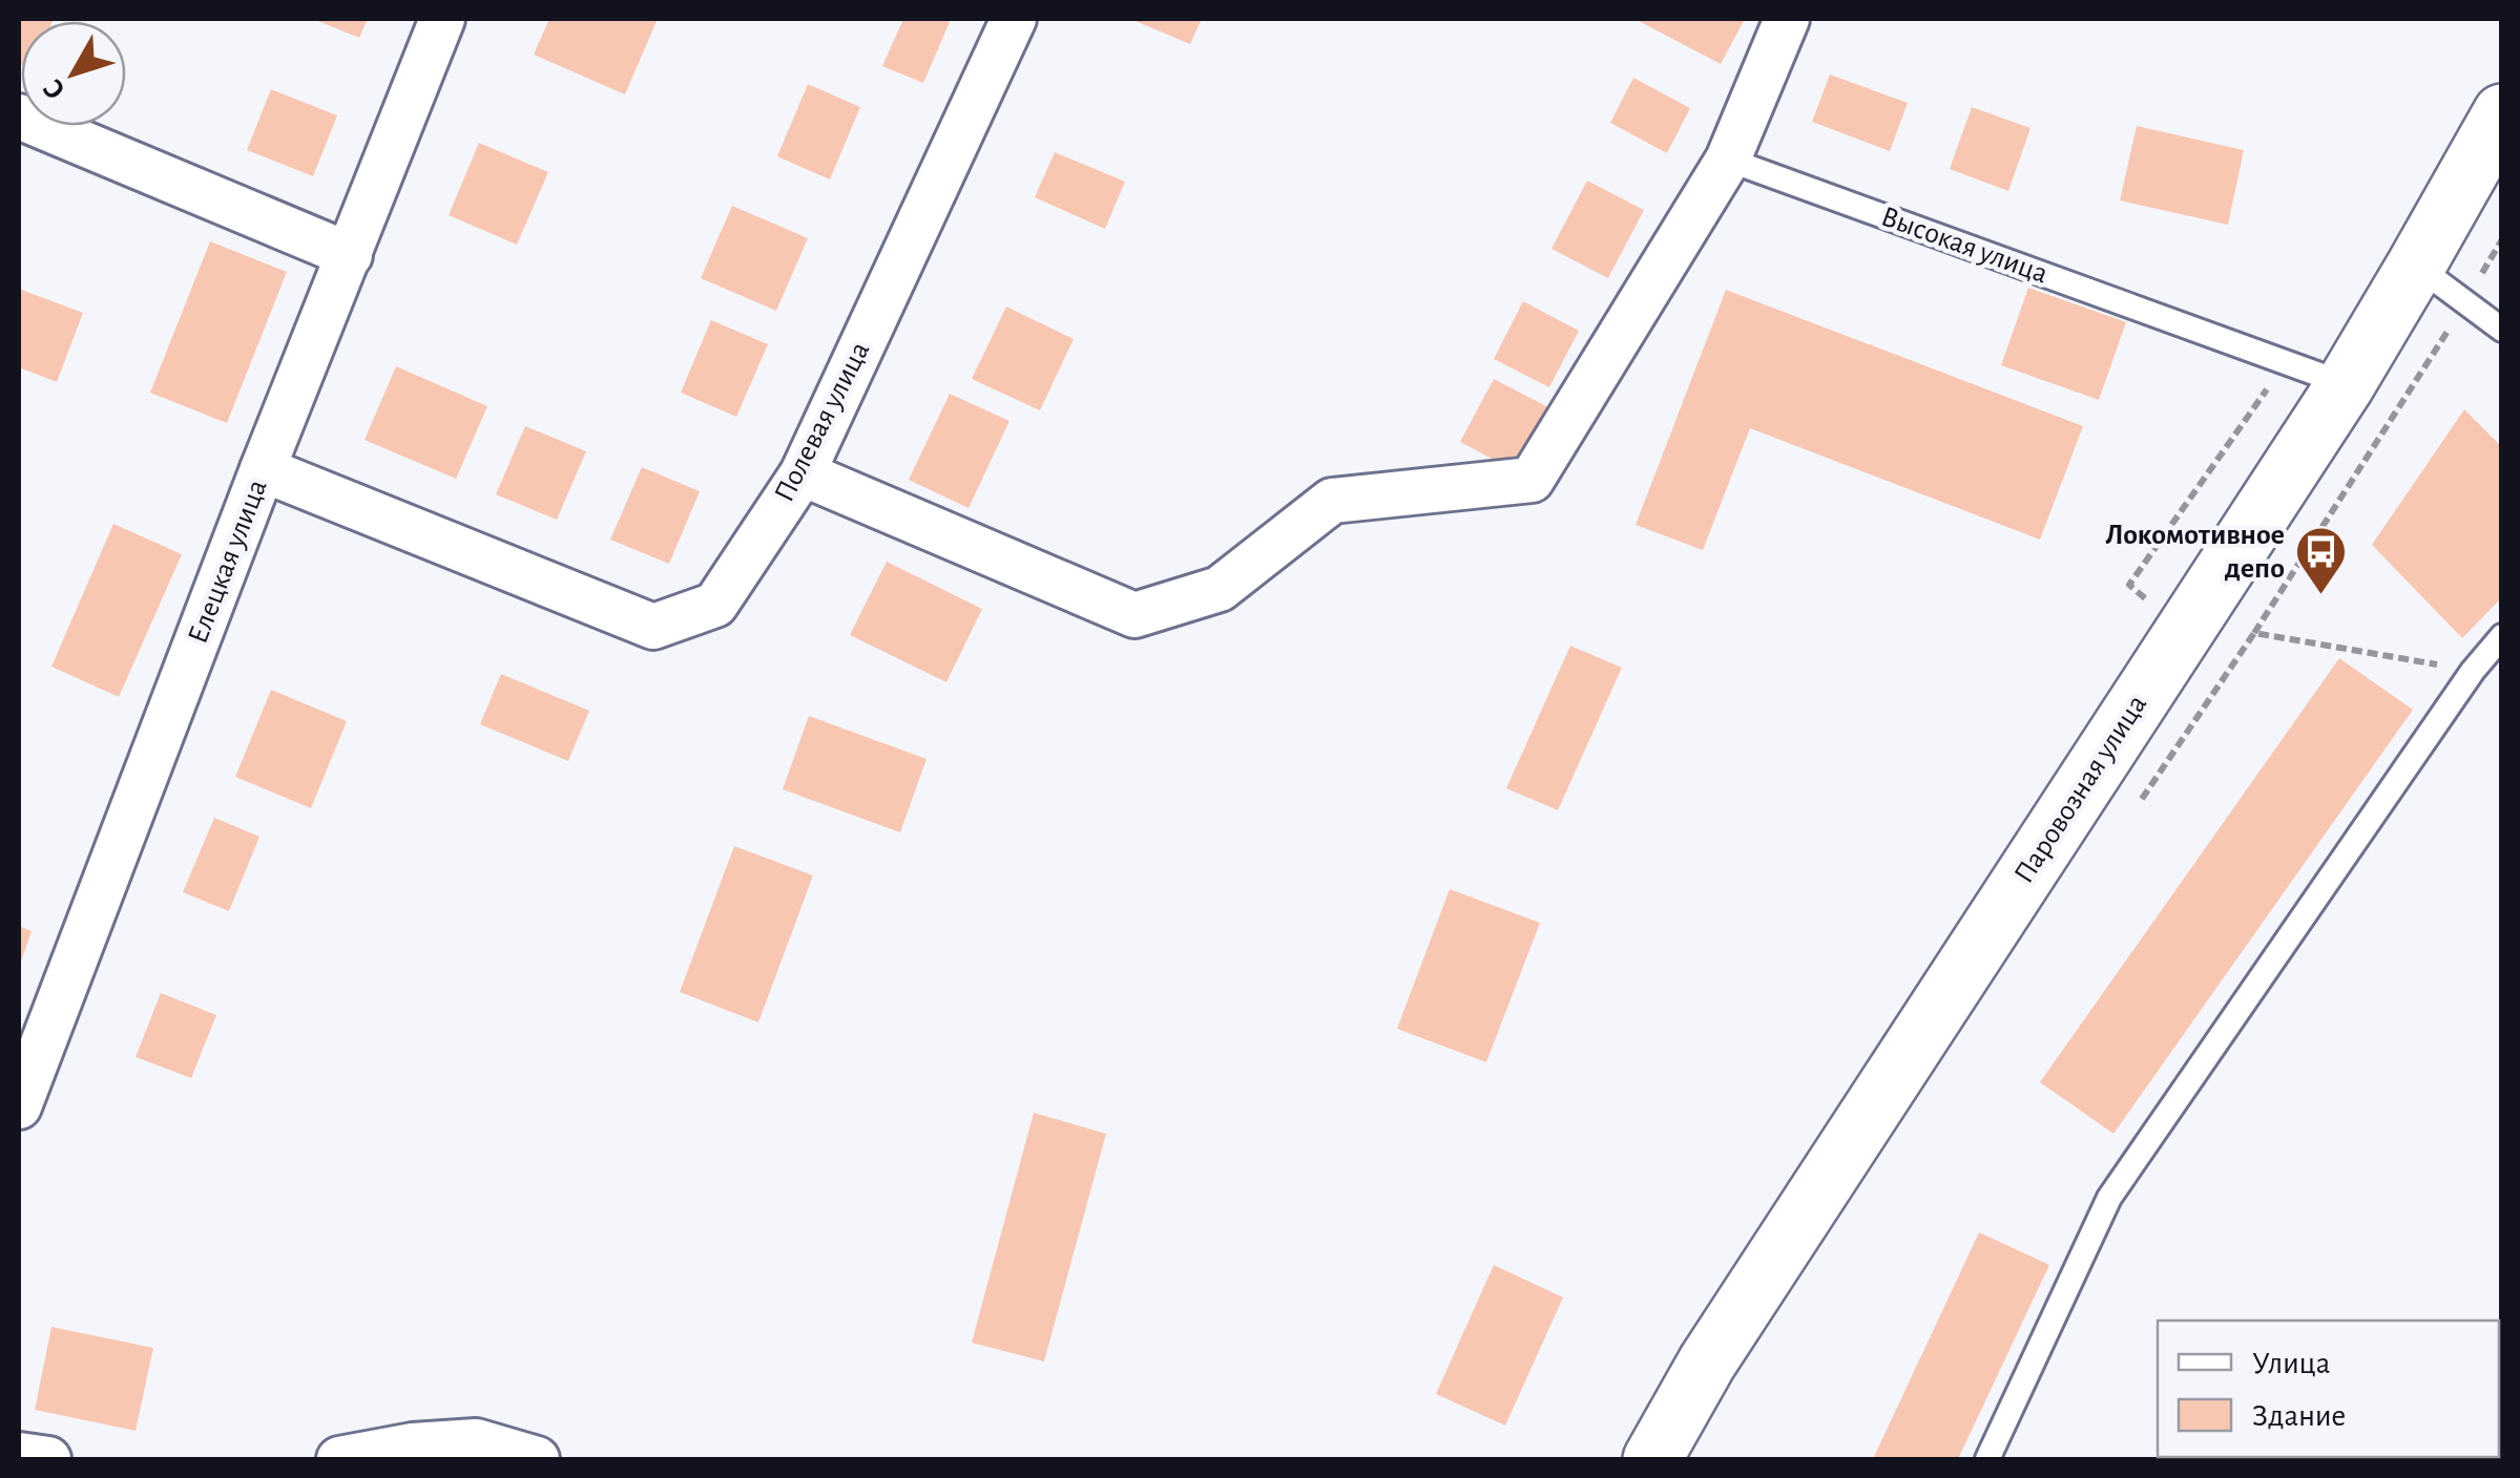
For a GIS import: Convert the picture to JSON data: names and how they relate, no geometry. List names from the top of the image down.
{
  "streets": {
    "main road": ["Паровозная улица"],
    "street": ["Полевая улица", "Елецкая улица"],
    "lane": ["Высокая улица"]
  },
  "crossings": [
    ["Высокая улица", "Паровозная улица"],
    ["Полевая улица", "Елецкая улица"]
  ],
  "places": {
    "bus stop": ["Локомотивное депо"]
  },
  "legend": ["Улица", "Здание"],
  "north": "bottom left"
}
